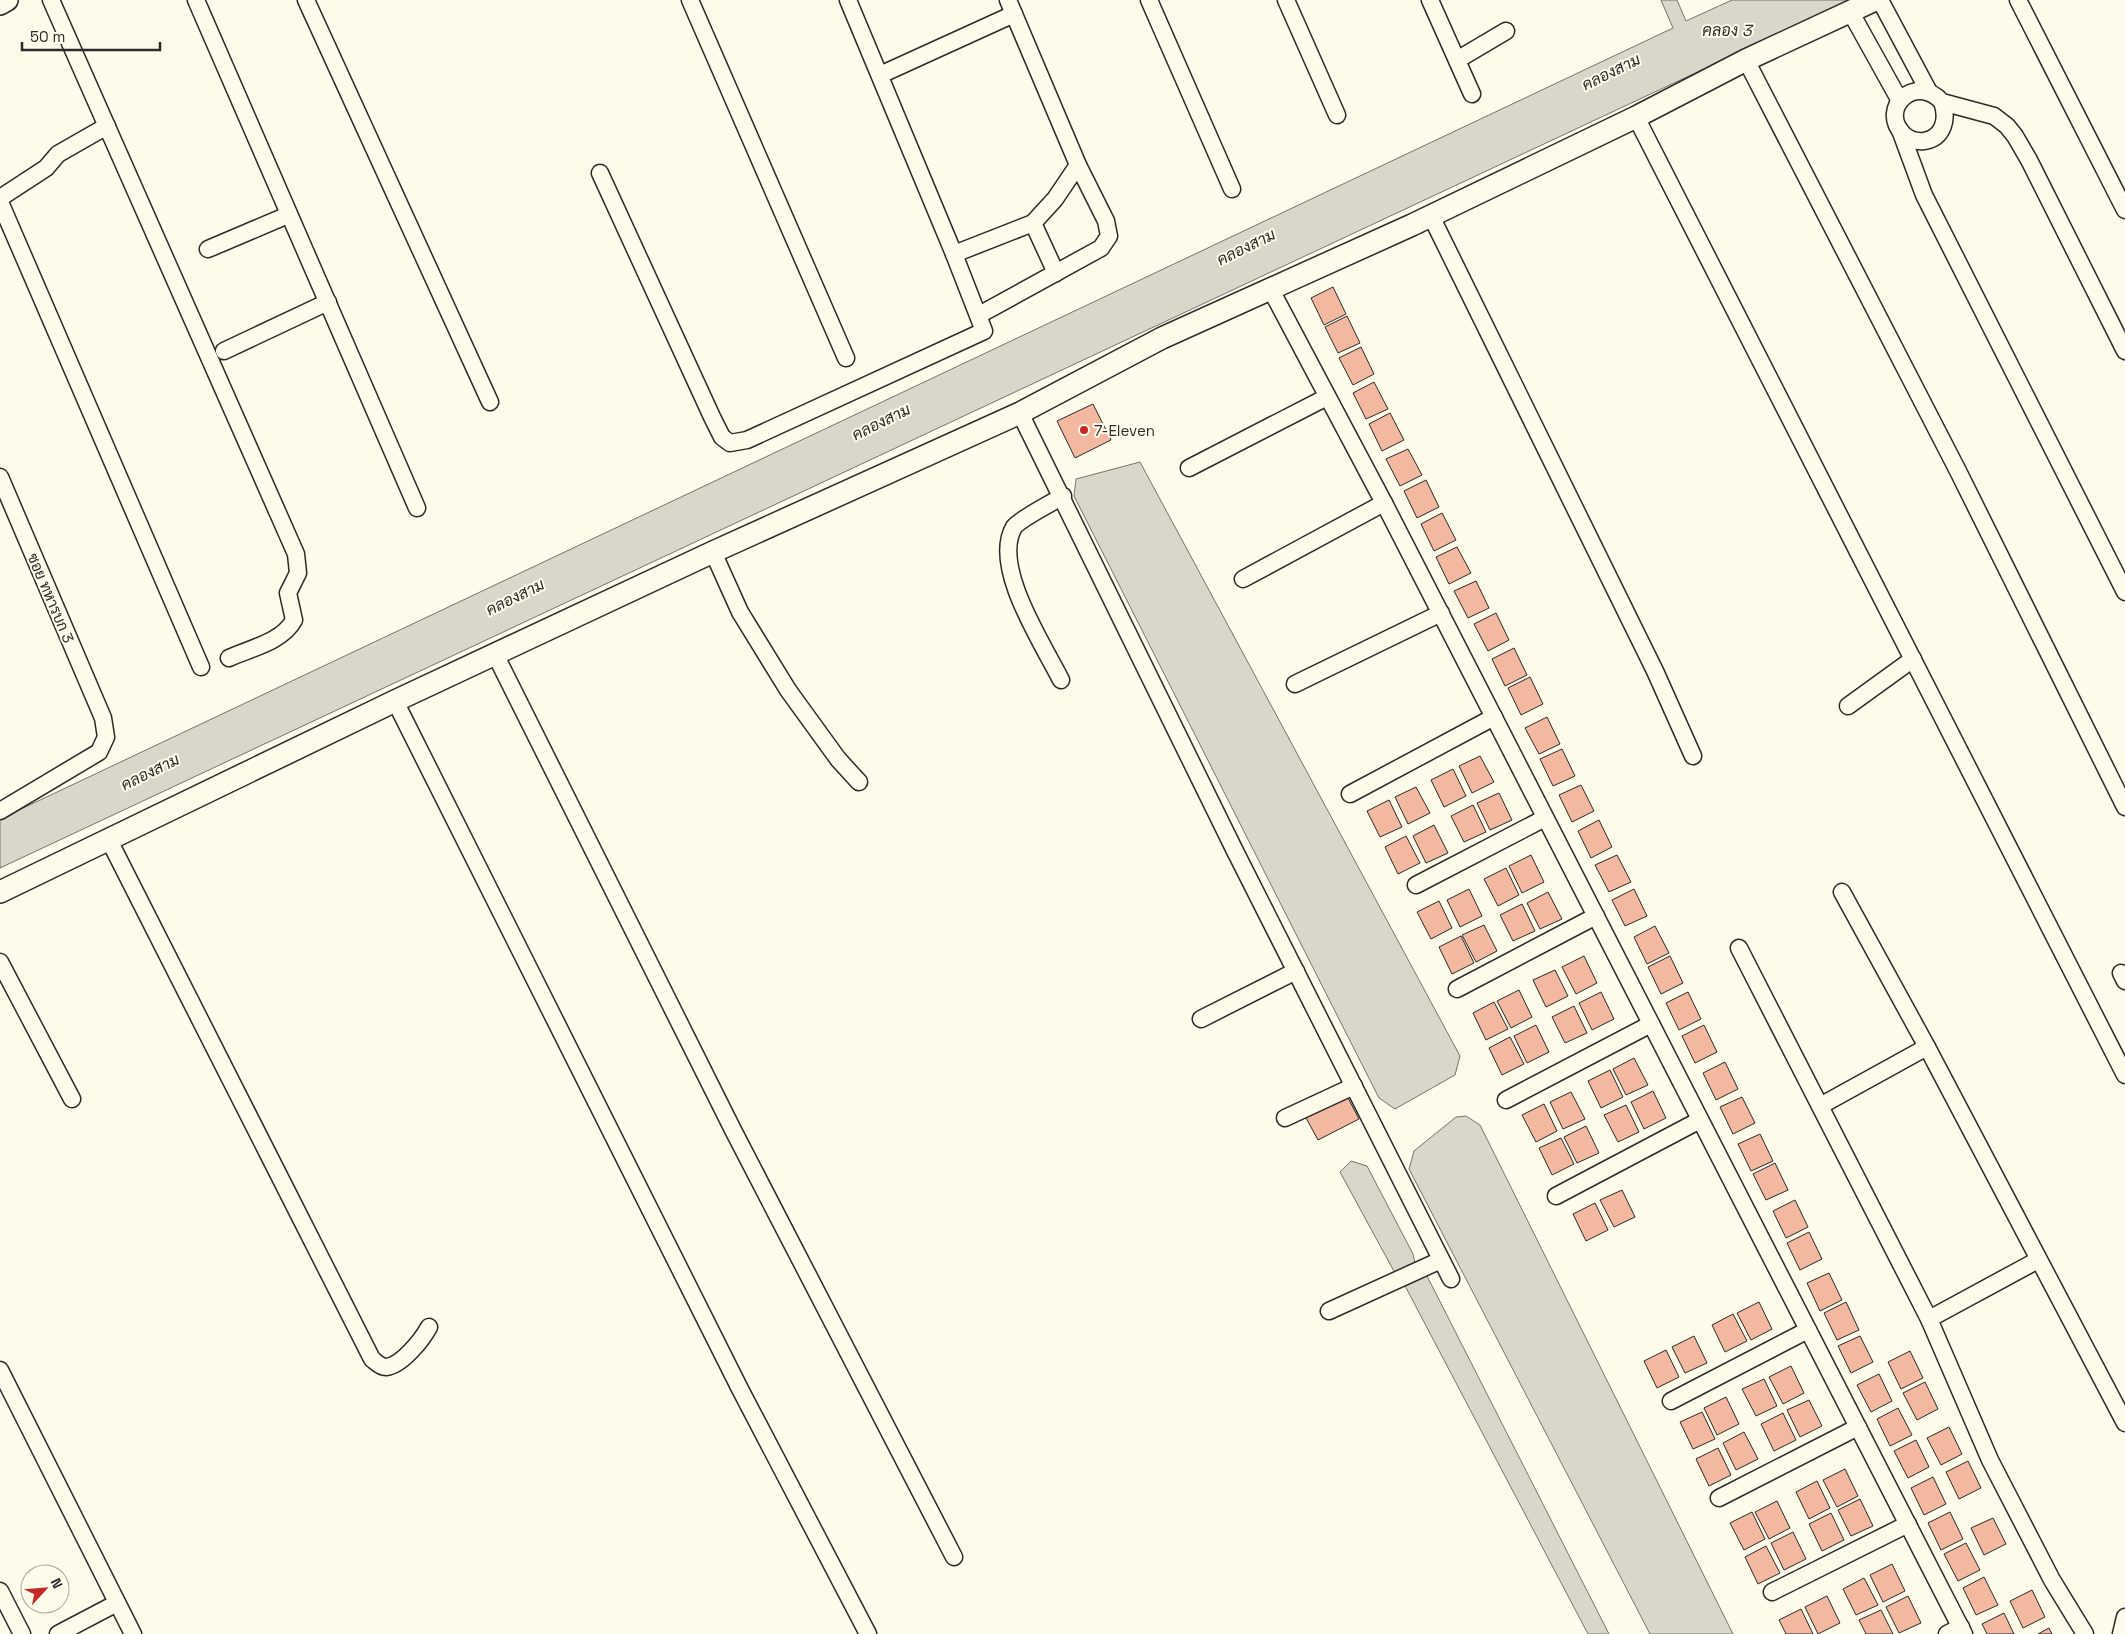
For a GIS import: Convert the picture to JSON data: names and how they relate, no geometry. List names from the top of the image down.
{
  "streets": {
    "street": ["ซอย ทหารบก 3"]
  },
  "water": ["คลอง 3", "คลองสาม"],
  "places": ["7-Eleven"],
  "scale_bar": "50 m",
  "north": "top right"
}
